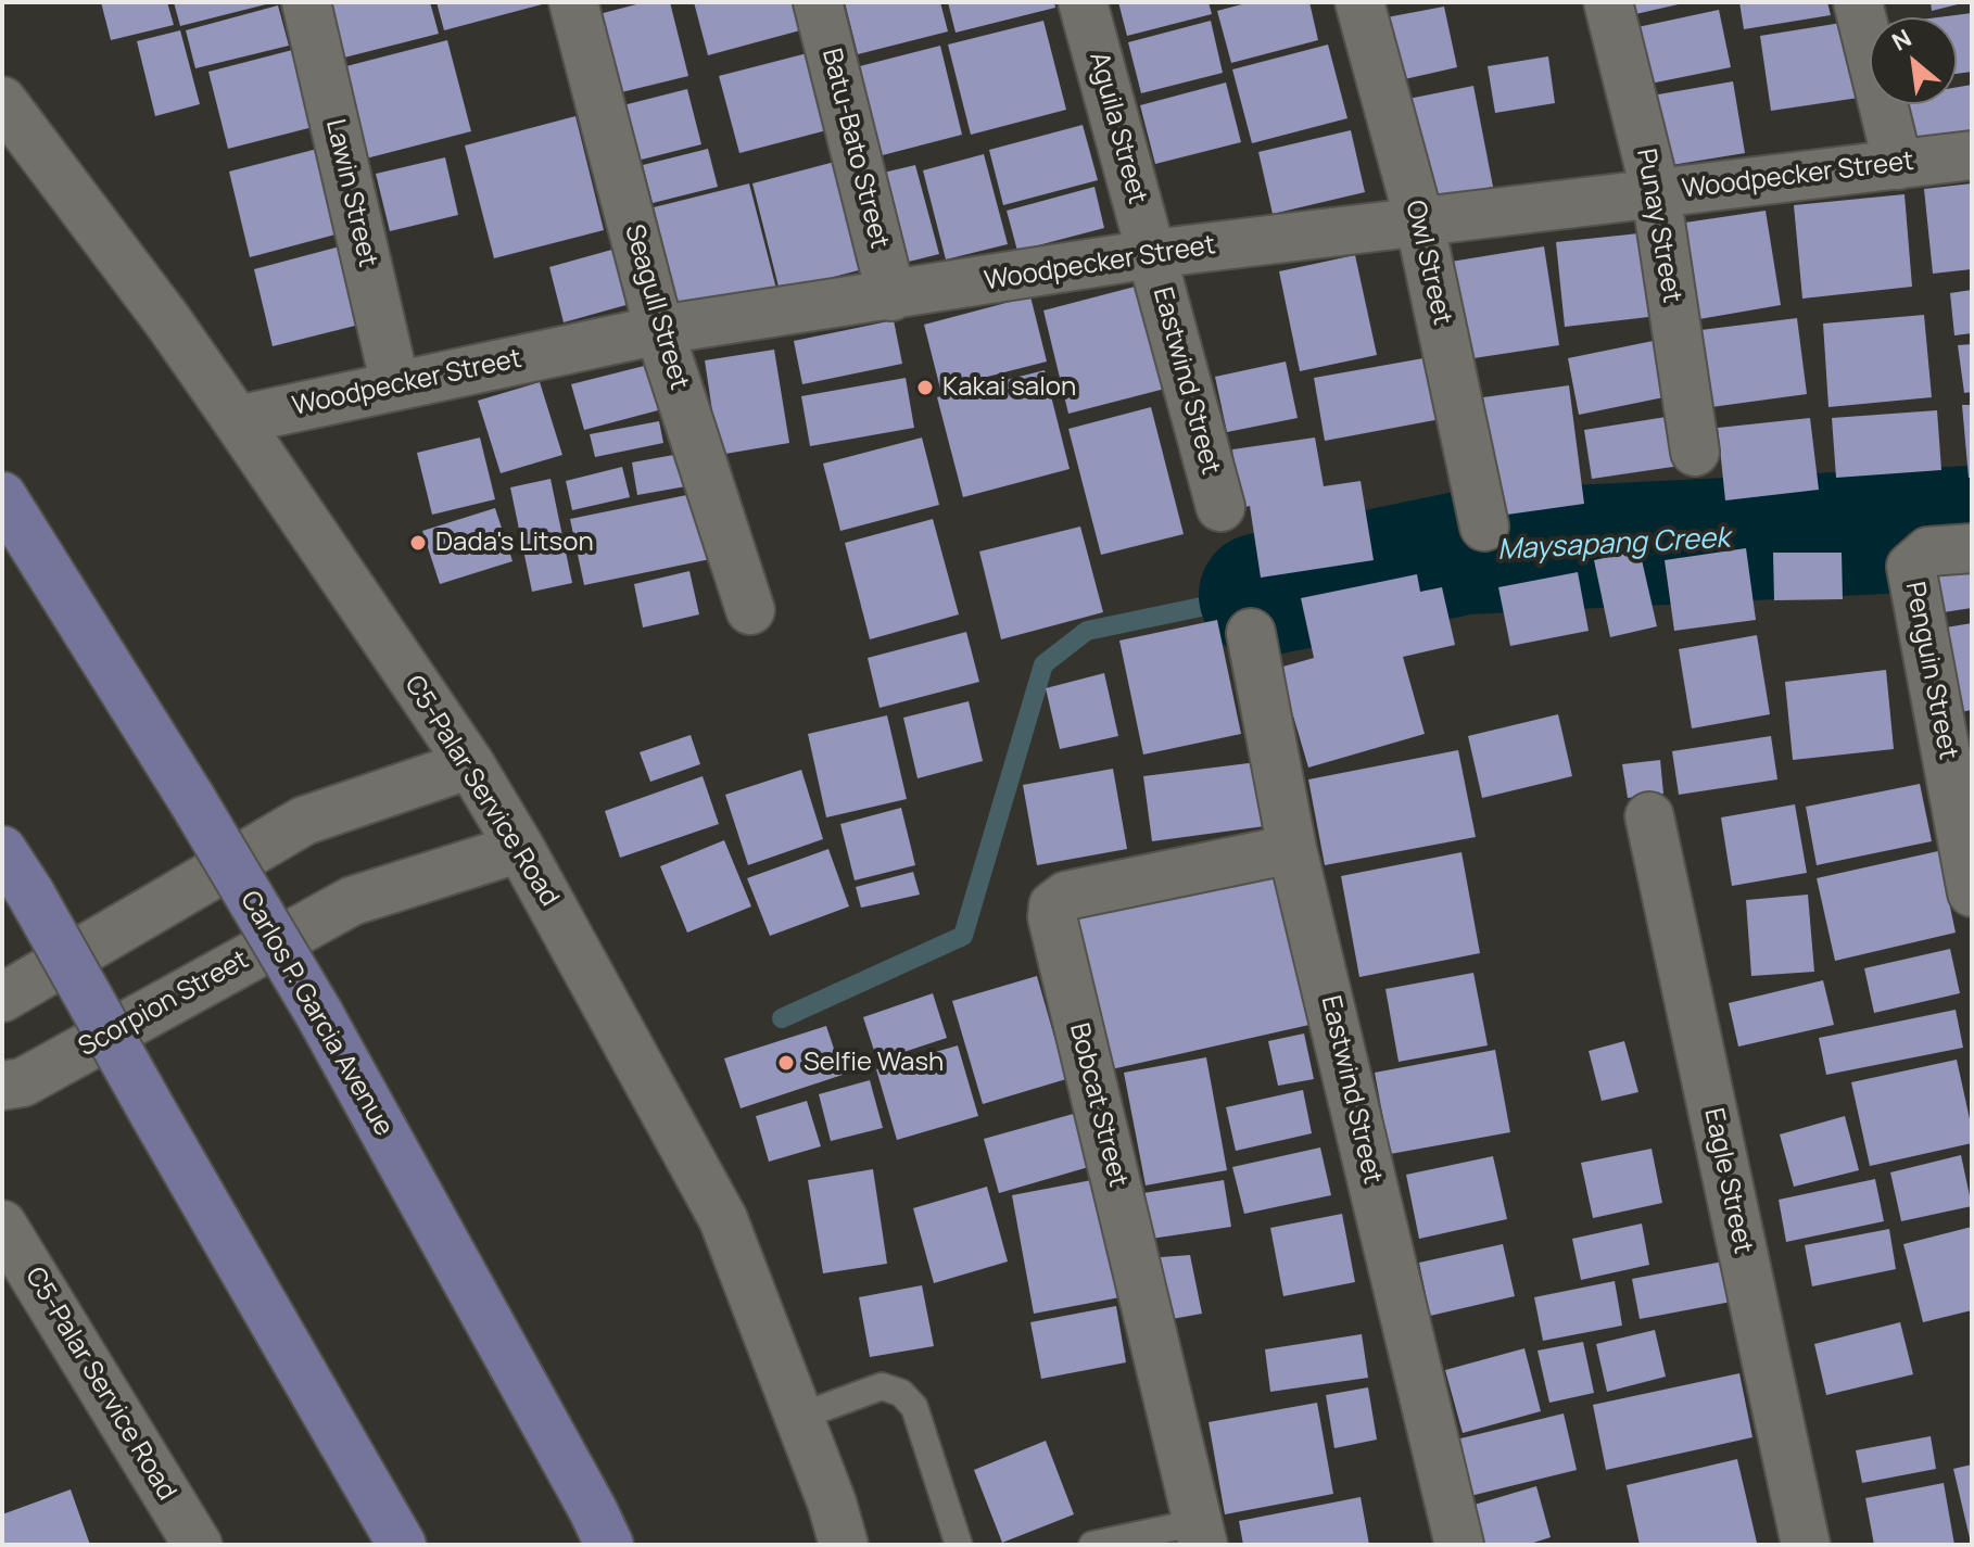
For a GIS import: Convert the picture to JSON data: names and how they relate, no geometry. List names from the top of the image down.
{
  "streets": {
    "main road": ["Carlos P. Garcia Avenue"],
    "street": [
      "Aguila Street",
      "Batu-Bato Street",
      "Woodpecker Street",
      "Lawin Street",
      "Punay Street",
      "Owl Street",
      "Seagull Street",
      "Eastwind Street",
      "Penguin Street",
      "C5-Palar Service Road",
      "Scorpion Street",
      "Bobcat Street",
      "Eagle Street"
    ]
  },
  "crossings": [
    ["Aguila Street", "Woodpecker Street"],
    ["Aguila Street", "Eastwind Street"],
    ["Batu-Bato Street", "Woodpecker Street"],
    ["Woodpecker Street", "Lawin Street"],
    ["Woodpecker Street", "Punay Street"],
    ["Woodpecker Street", "Owl Street"],
    ["Woodpecker Street", "Seagull Street"],
    ["Woodpecker Street", "Eastwind Street"],
    ["Woodpecker Street", "C5-Palar Service Road"],
    ["Eastwind Street", "Bobcat Street"],
    ["C5-Palar Service Road", "Scorpion Street"]
  ],
  "water": ["Maysapang Creek"],
  "places": ["Kakai salon", "Dada's Litson", "Selfie Wash"],
  "north": "top left"
}
